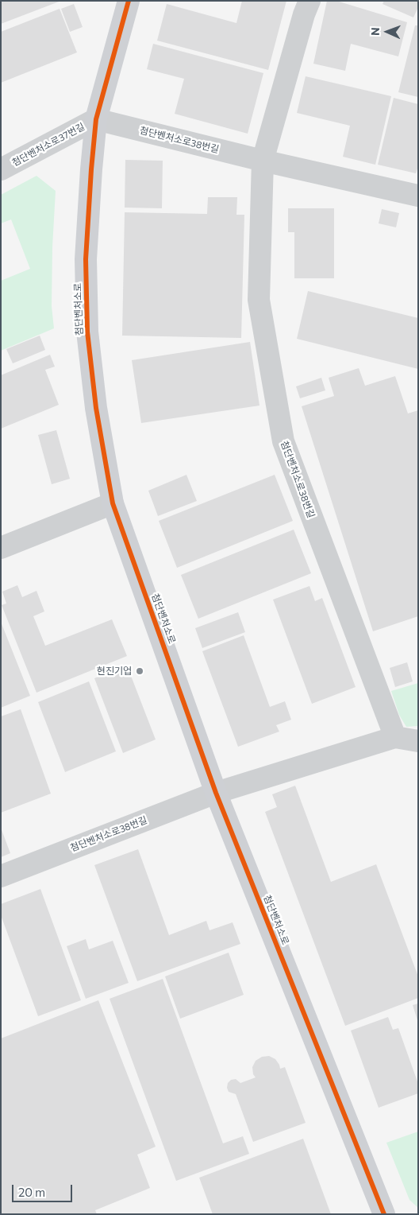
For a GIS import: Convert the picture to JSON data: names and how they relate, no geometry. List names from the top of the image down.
{
  "streets": {
    "street": ["첨단벤처소로38번길", "첨단벤처소로37번길", "첨단벤처소로"]
  },
  "crossings": [
    ["첨단벤처소로38번길", "첨단벤처소로37번길"],
    ["첨단벤처소로38번길", "첨단벤처소로"],
    ["첨단벤처소로37번길", "첨단벤처소로"]
  ],
  "places": ["현진기업"],
  "scale_bar": "20 m",
  "north": "left"
}
